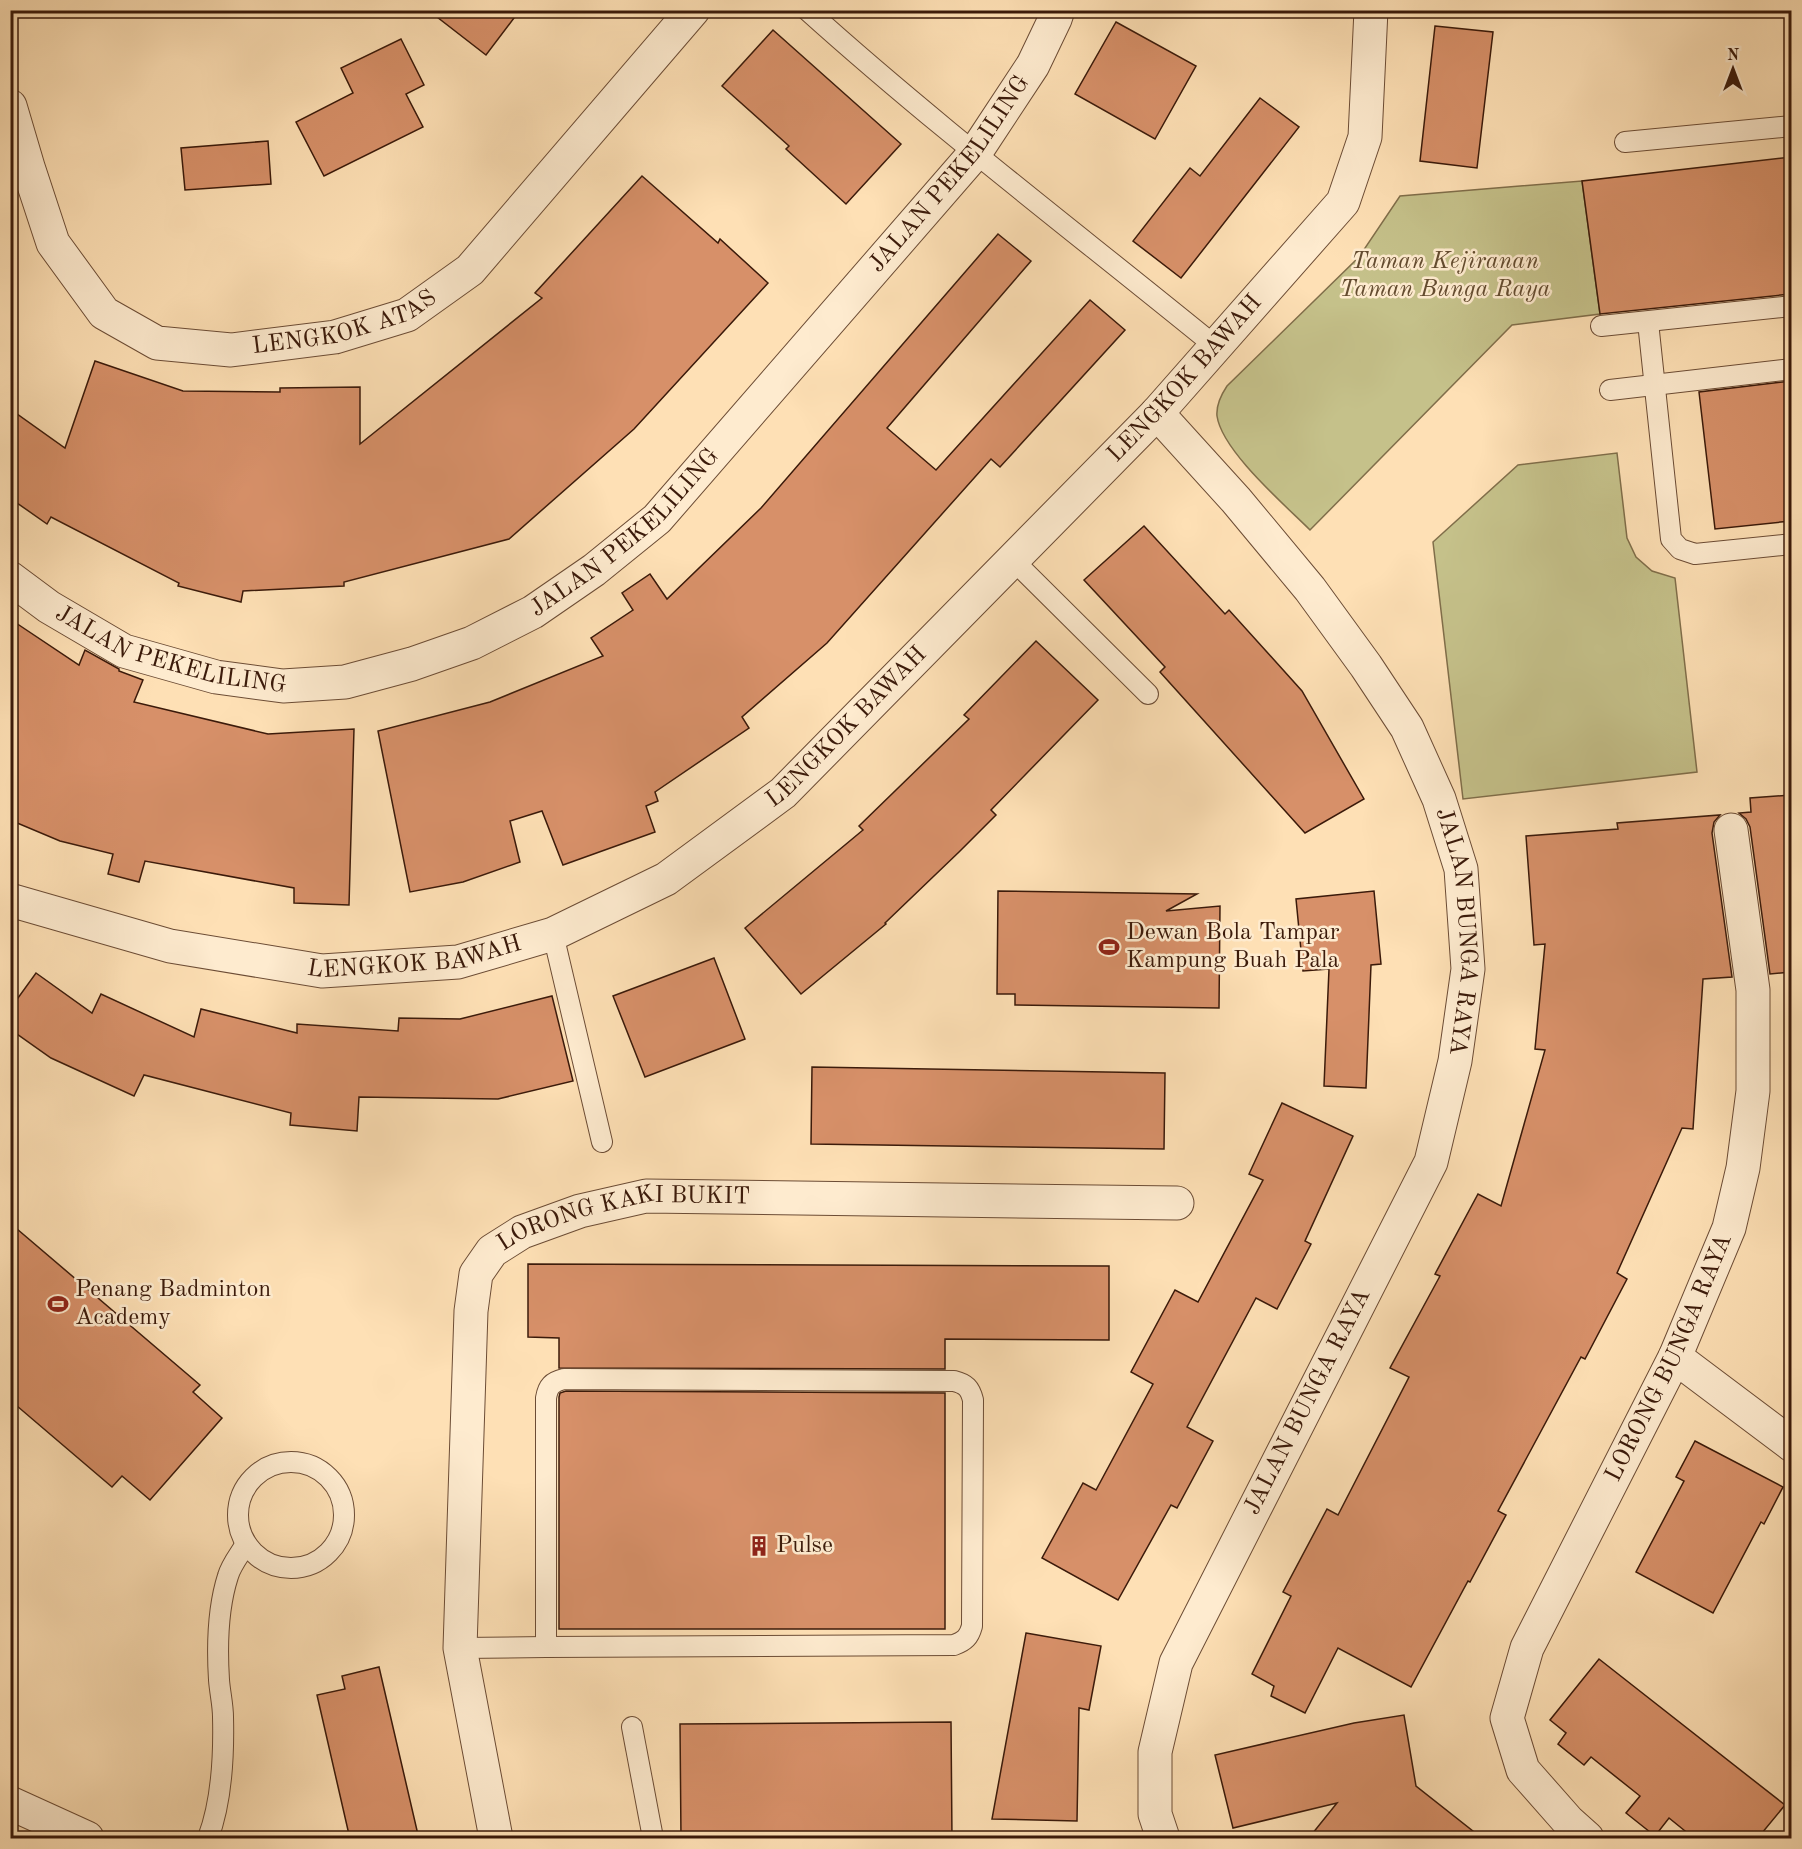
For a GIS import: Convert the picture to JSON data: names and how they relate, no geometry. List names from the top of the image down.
{
  "streets": {
    "street": [
      "JALAN PEKELILING",
      "LENGKOK ATAS",
      "LENGKOK BAWAH",
      "JALAN BUNGA RAYA",
      "LORONG KAKI BUKIT",
      "LORONG BUNGA RAYA"
    ]
  },
  "crossings": [
    ["LENGKOK BAWAH", "JALAN BUNGA RAYA"]
  ],
  "parks": ["Taman Kejiranan Taman Bunga Raya"],
  "places": {
    "sports": ["Dewan Bola Tampar Kampung Buah Pala", "Penang Badminton Academy"],
    "building": ["Pulse"]
  },
  "north": "top"
}
